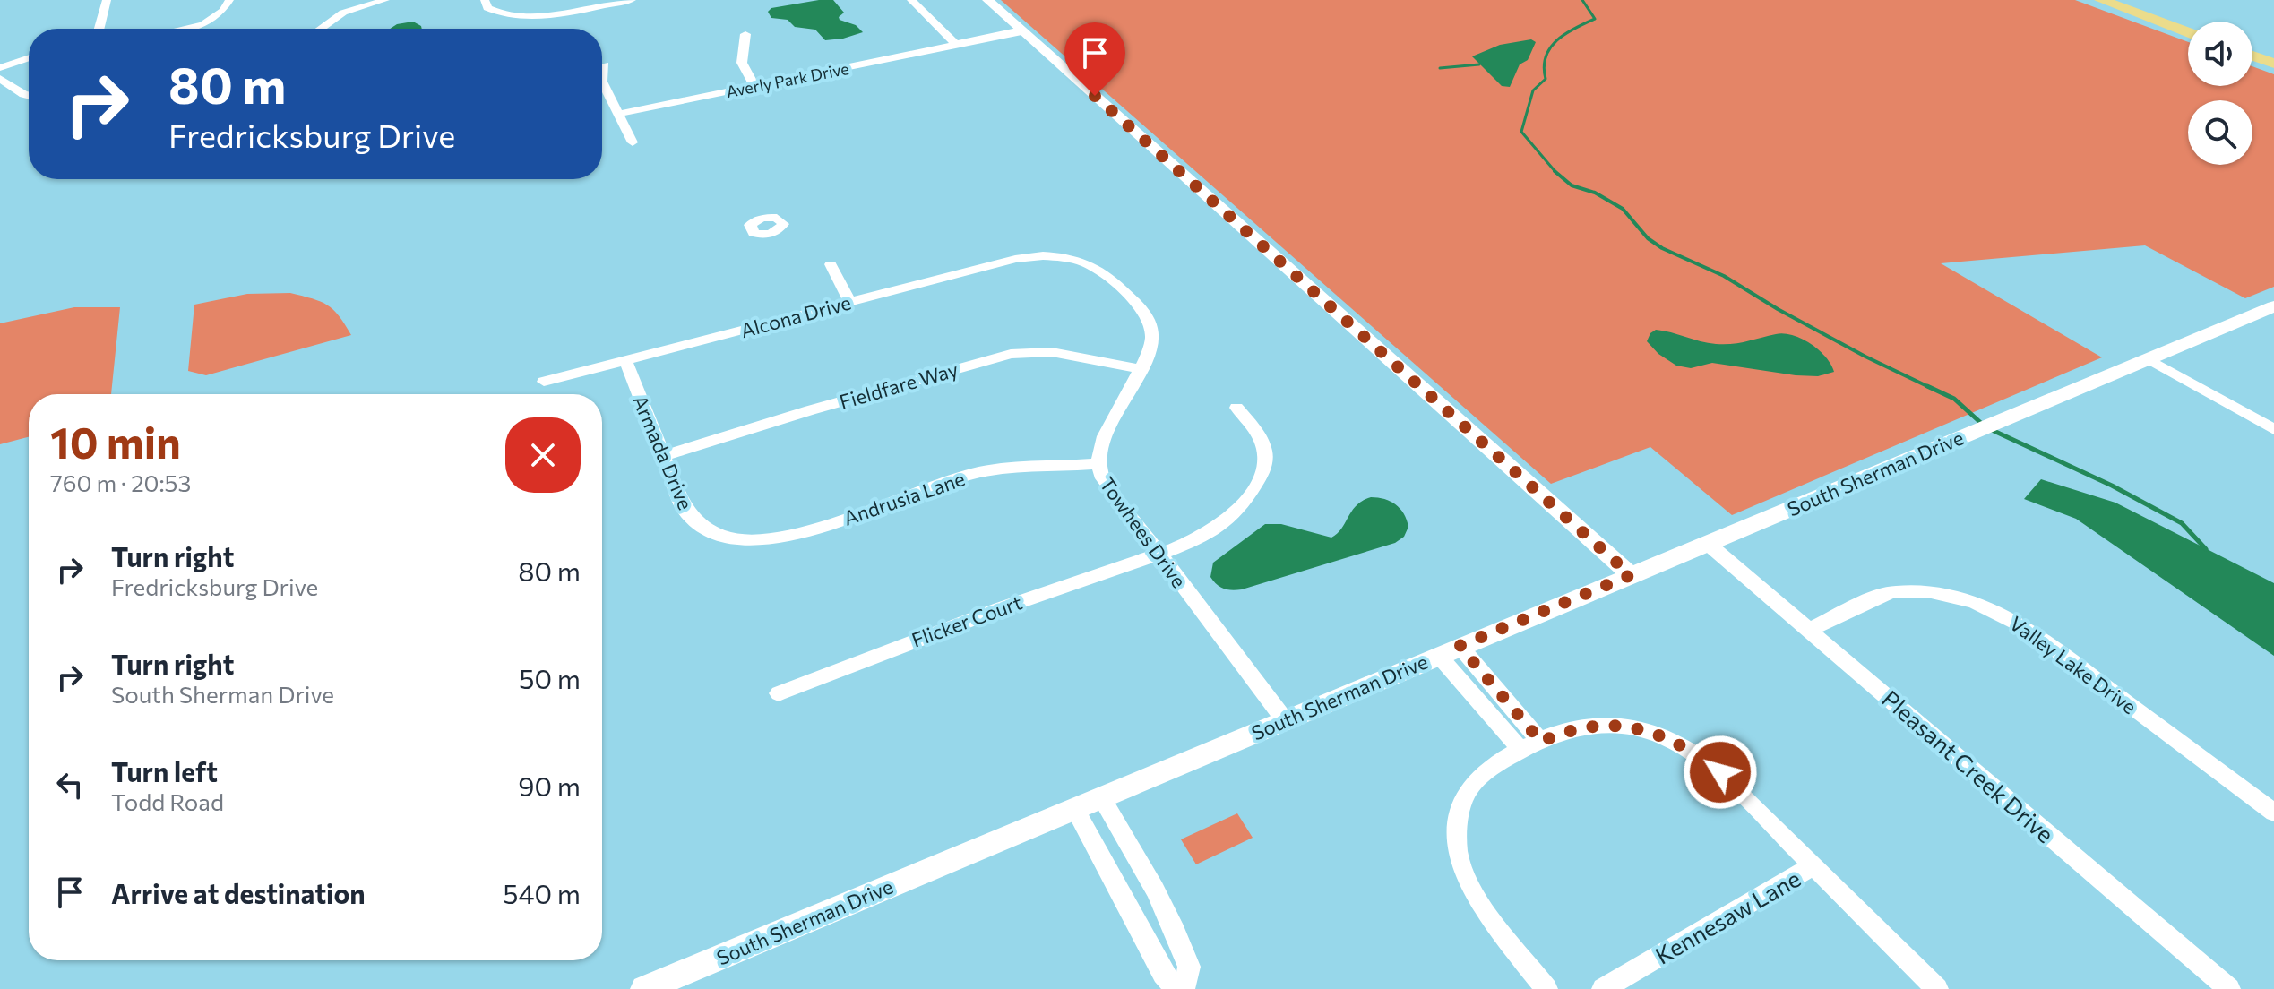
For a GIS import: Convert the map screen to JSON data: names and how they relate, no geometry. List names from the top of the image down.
{
  "streets": {
    "street": [
      "Averly Park Drive",
      "Alcona Drive",
      "Fieldfare Way",
      "Armada Drive",
      "South Sherman Drive",
      "Andrusia Lane",
      "Towhees Drive",
      "Flicker Court",
      "Valley Lake Drive",
      "Pleasant Creek Drive",
      "Kennesaw Lane"
    ]
  },
  "crossings": [
    ["Alcona Drive", "Armada Drive"],
    ["Alcona Drive", "Towhees Drive"],
    ["Fieldfare Way", "Armada Drive"],
    ["Fieldfare Way", "Towhees Drive"],
    ["Armada Drive", "Andrusia Lane"],
    ["South Sherman Drive", "Towhees Drive"],
    ["South Sherman Drive", "Pleasant Creek Drive"],
    ["Andrusia Lane", "Towhees Drive"],
    ["Towhees Drive", "Flicker Court"],
    ["Valley Lake Drive", "Pleasant Creek Drive"]
  ],
  "page": {
    "turn": ["80 m", "Fredricksburg Drive"],
    "heading": ["10 min", "760 m · 20:53"],
    "list": [
      {
        "name": "Turn right",
        "note": "Fredricksburg Drive",
        "value": "80 m"
      },
      {
        "name": "Turn right",
        "note": "South Sherman Drive",
        "value": "50 m"
      },
      {
        "name": "Turn left",
        "note": "Todd Road",
        "value": "90 m"
      },
      {
        "name": "Arrive at destination",
        "value": "540 m"
      }
    ]
  }
}
